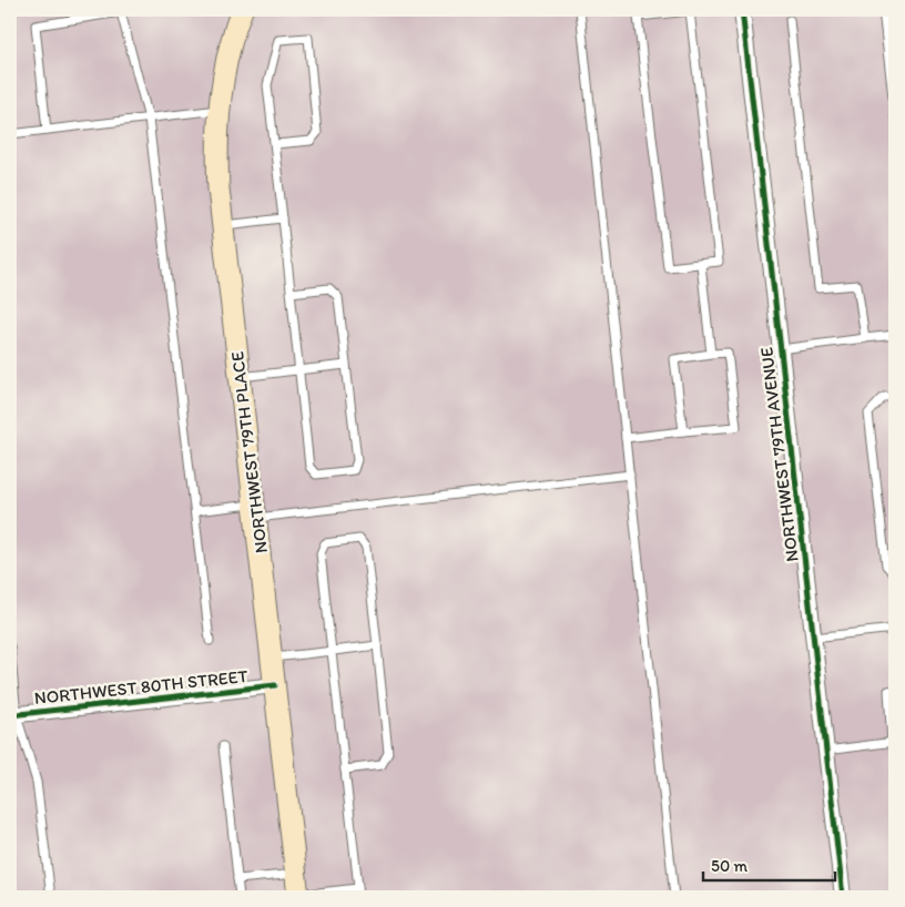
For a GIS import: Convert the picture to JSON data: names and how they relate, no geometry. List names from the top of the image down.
{
  "streets": {
    "main road": ["NORTHWEST 79TH PLACE"],
    "street": ["NORTHWEST 79TH AVENUE", "NORTHWEST 80TH STREET"]
  },
  "crossings": [
    ["NORTHWEST 79TH PLACE", "NORTHWEST 80TH STREET"]
  ],
  "scale_bar": "50 m"
}
